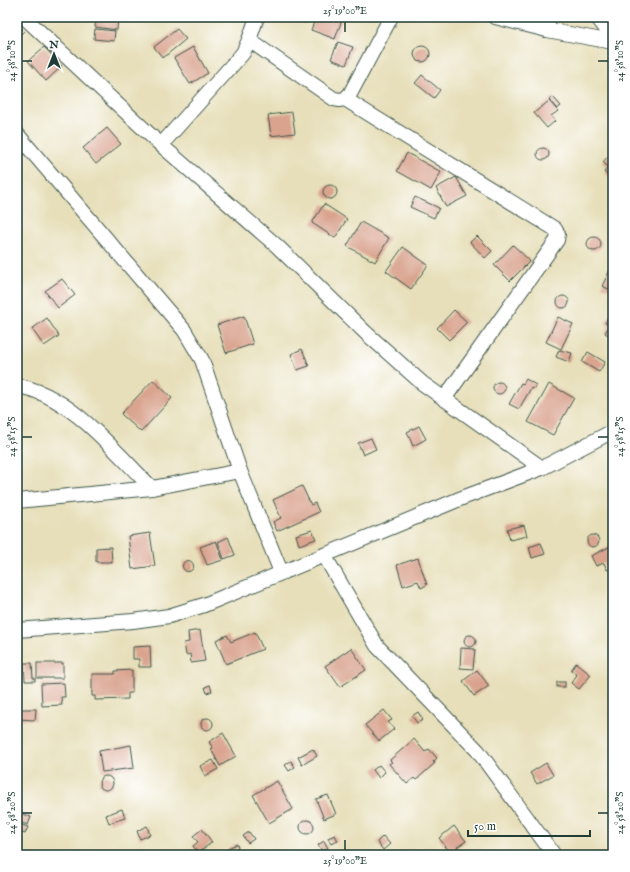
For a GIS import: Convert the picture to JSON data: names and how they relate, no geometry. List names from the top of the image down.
{
  "scale_bar": "50 m",
  "north": "top",
  "coordinates": [
    "25°19'00\"E",
    "24°58'10\"S",
    "24°58'15\"S",
    "24°58'20\"S"
  ]
}
